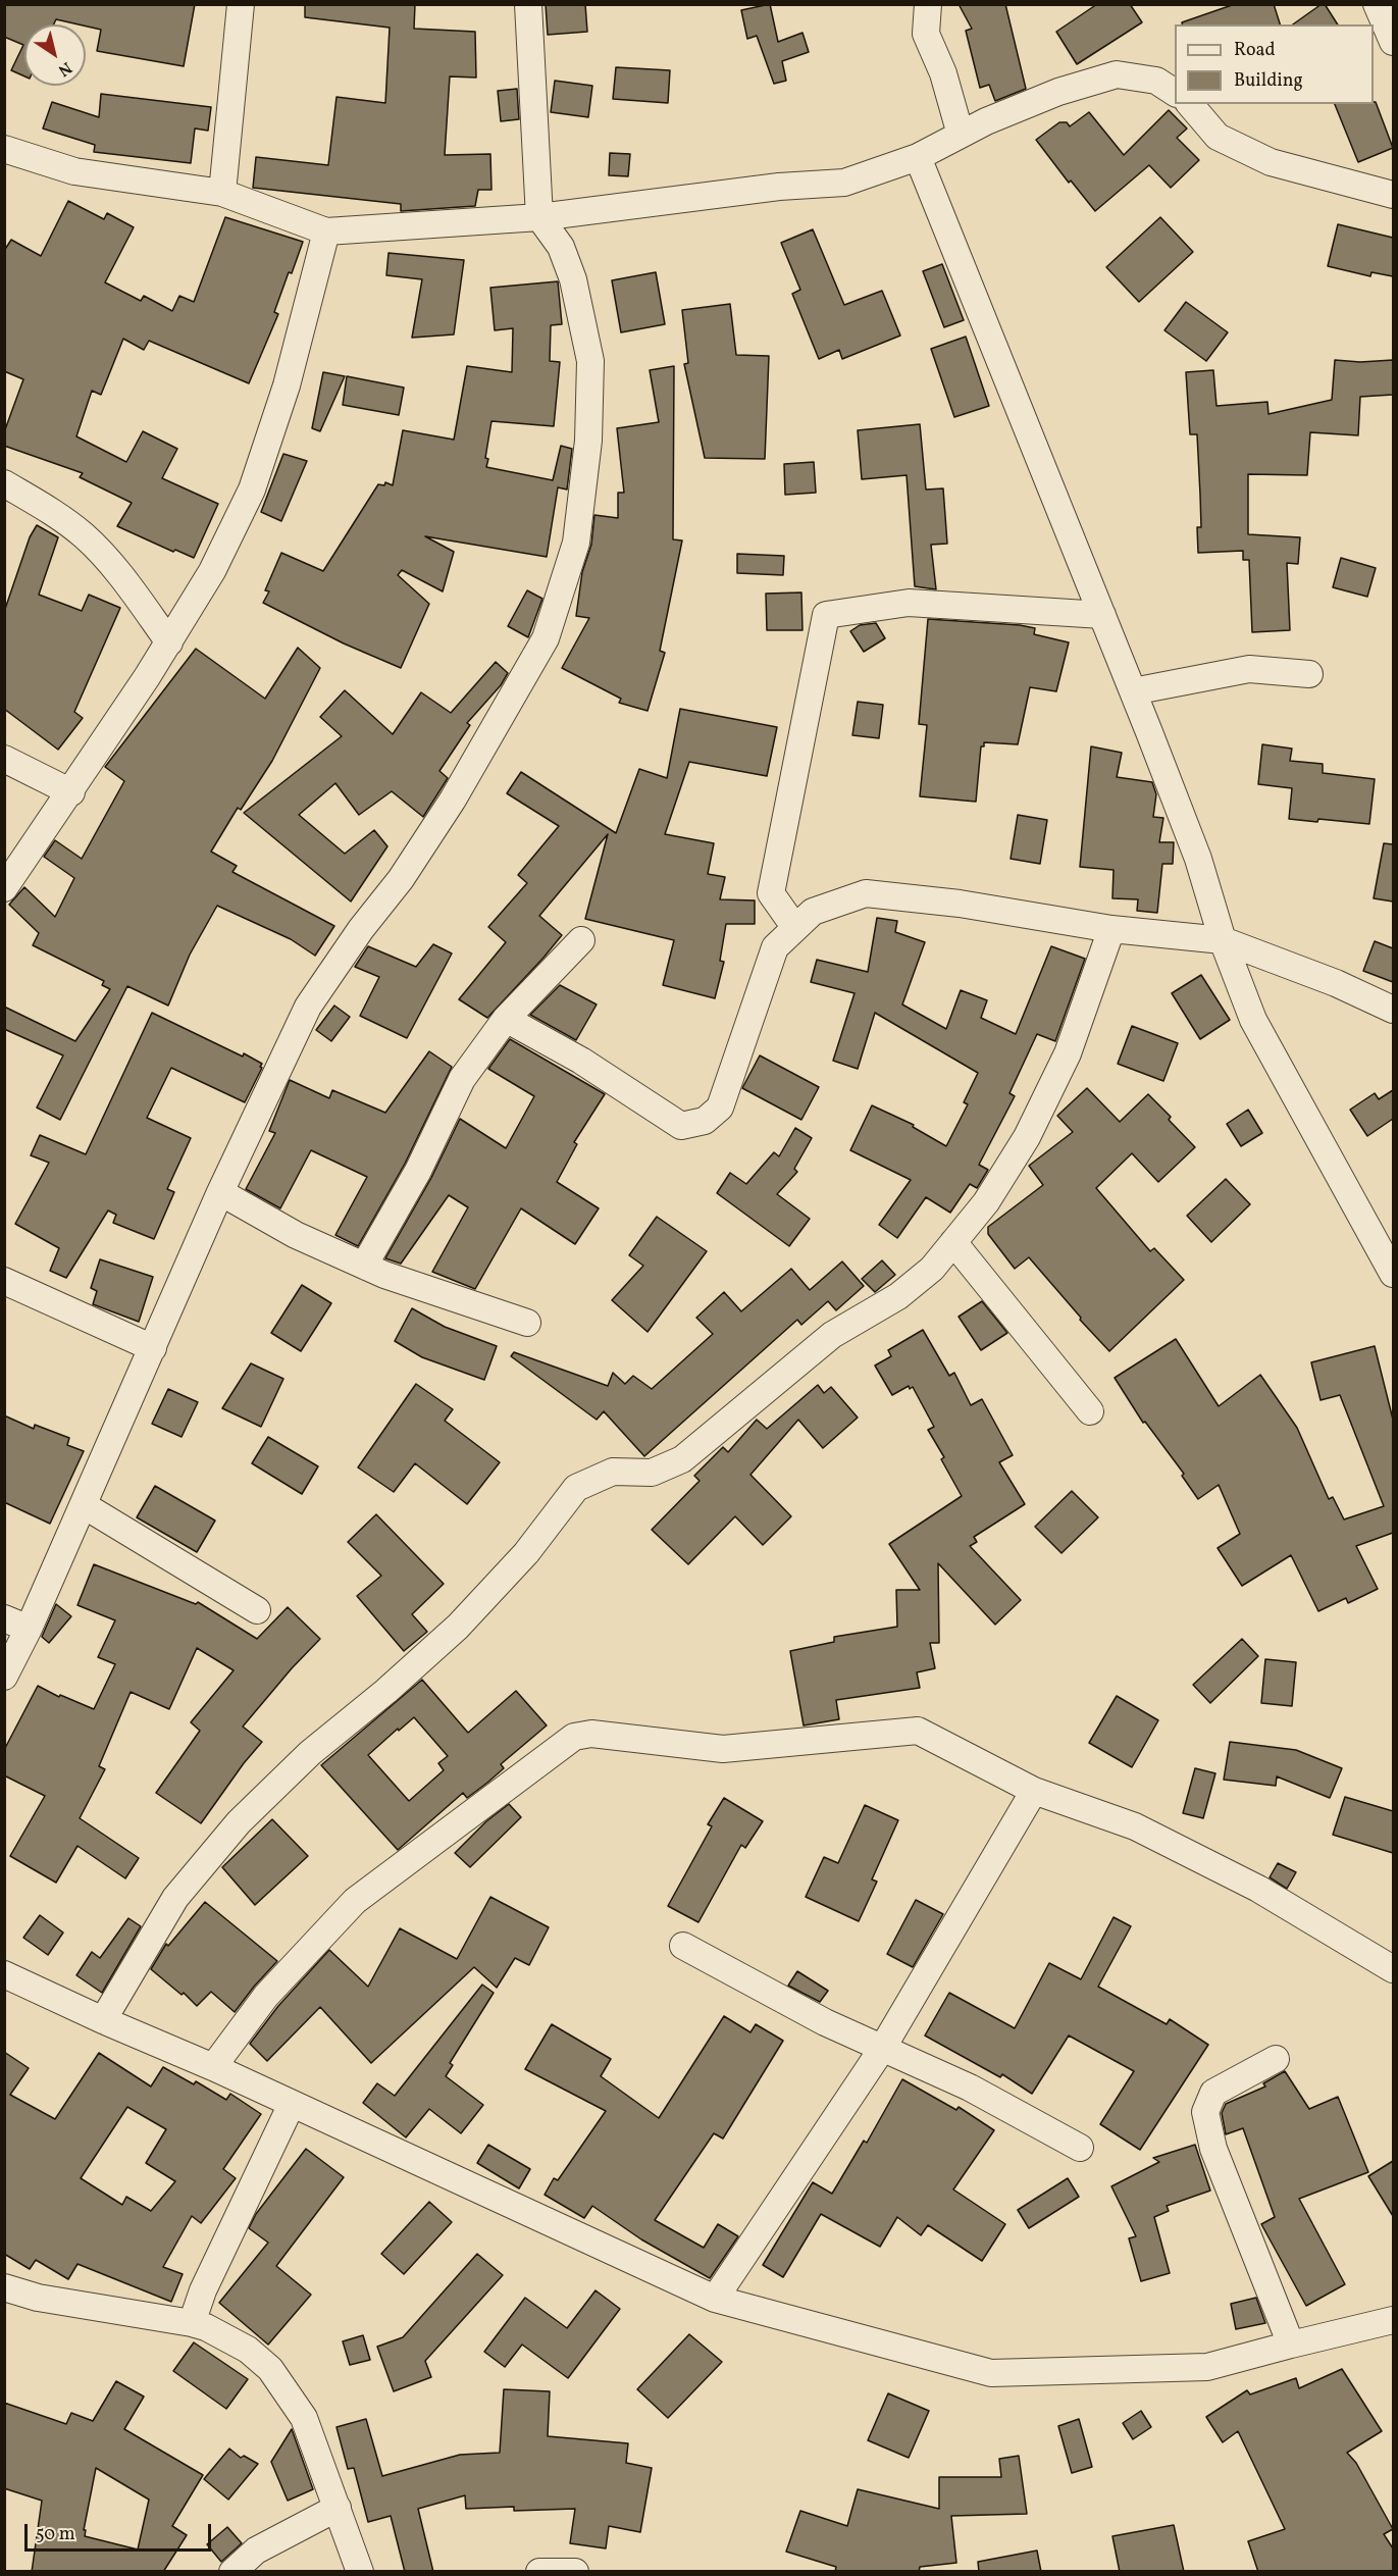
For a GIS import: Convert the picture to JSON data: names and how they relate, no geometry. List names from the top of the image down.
{
  "legend": ["Road", "Building"],
  "scale_bar": "50 m",
  "north": "bottom right"
}
